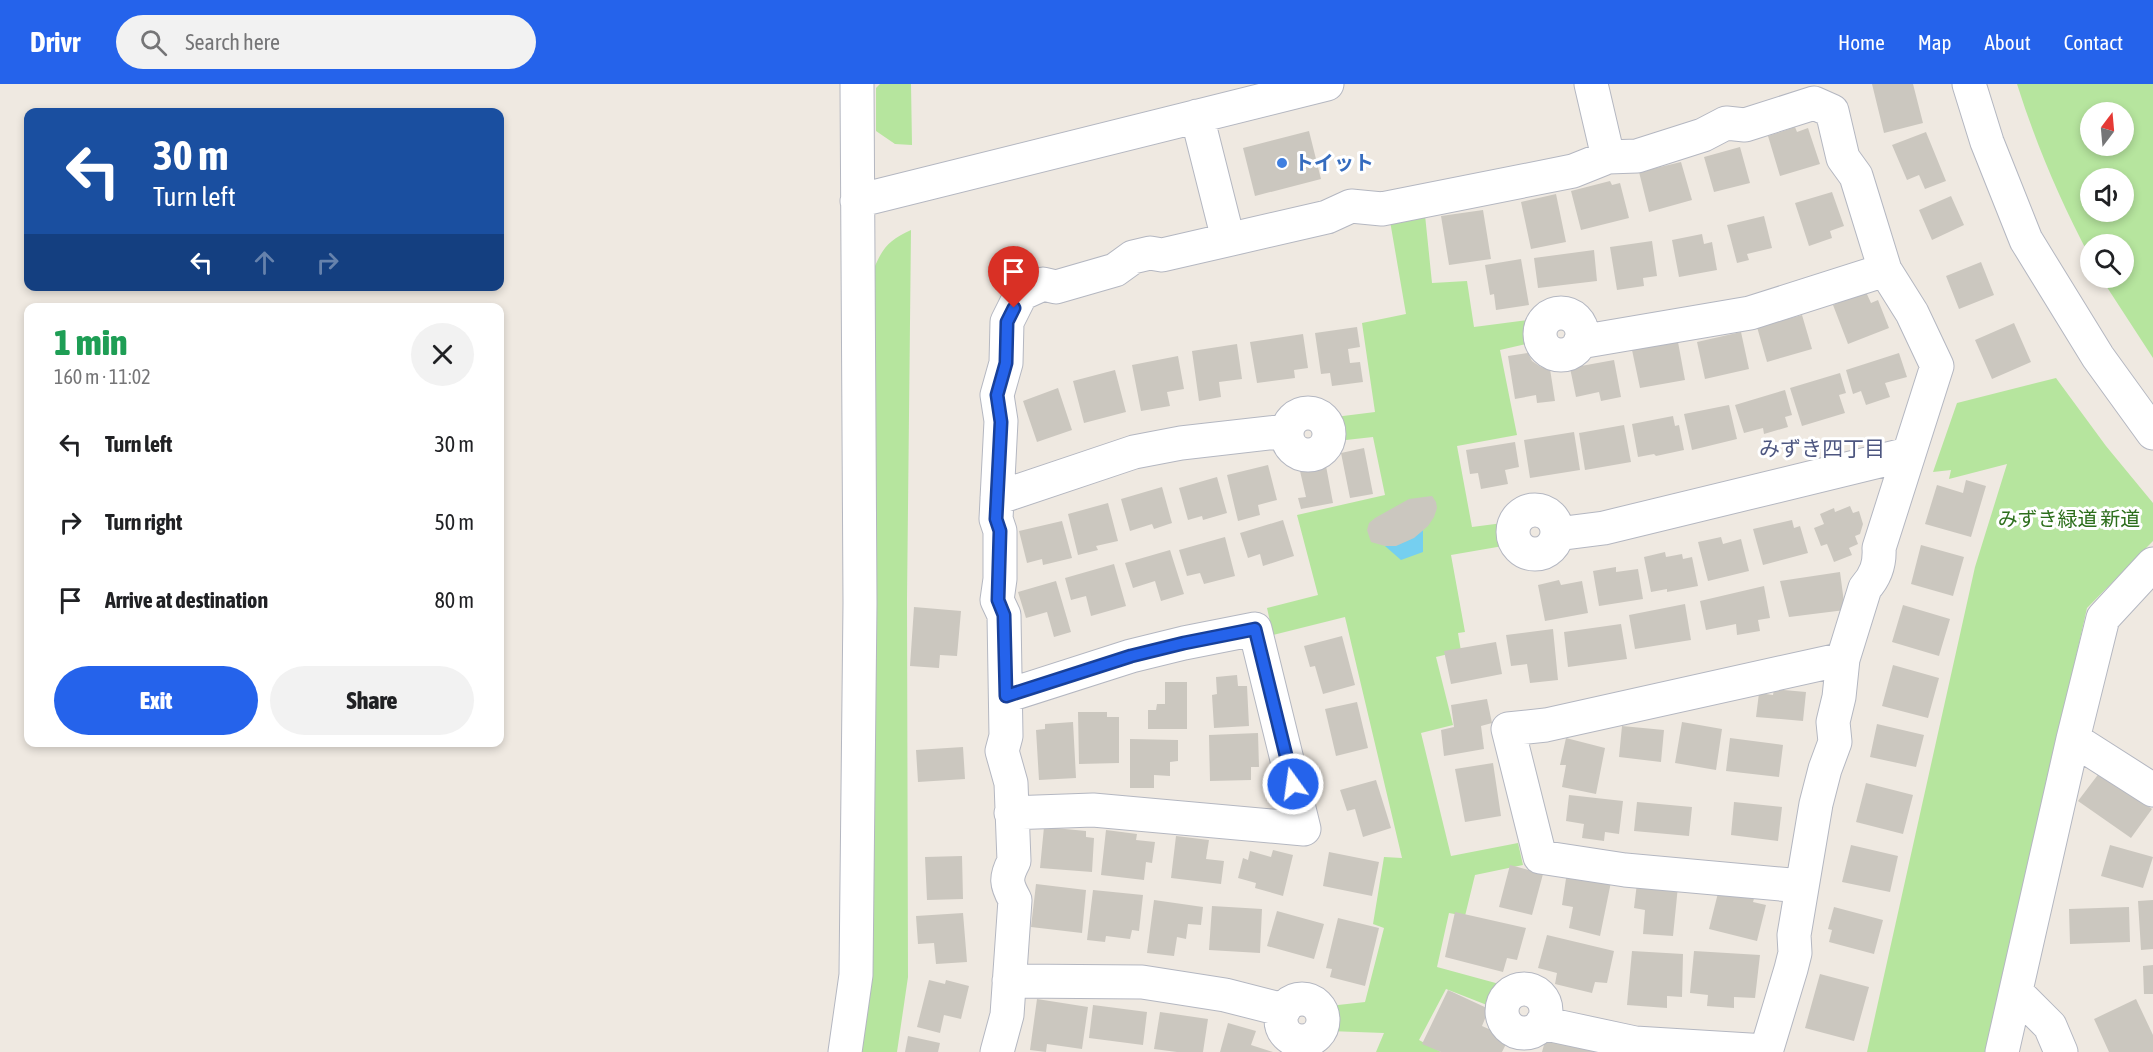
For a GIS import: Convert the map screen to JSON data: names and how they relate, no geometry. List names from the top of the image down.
{
  "districts": ["みずき四丁目"],
  "parks": ["みずき緑道 新道"],
  "places": ["トイット"],
  "north": "top",
  "page": {
    "header": "Drivr",
    "search": "Search here",
    "nav": [
      "Home",
      "Map",
      "About",
      "Contact"
    ],
    "turn": ["30 m", "Turn left"],
    "heading": ["1 min", "160 m · 11:02"],
    "list": [
      {
        "name": "Turn left",
        "value": "30 m"
      },
      {
        "name": "Turn right",
        "value": "50 m"
      },
      {
        "name": "Arrive at destination",
        "value": "80 m"
      }
    ],
    "buttons": ["Exit", "Share"]
  }
}
